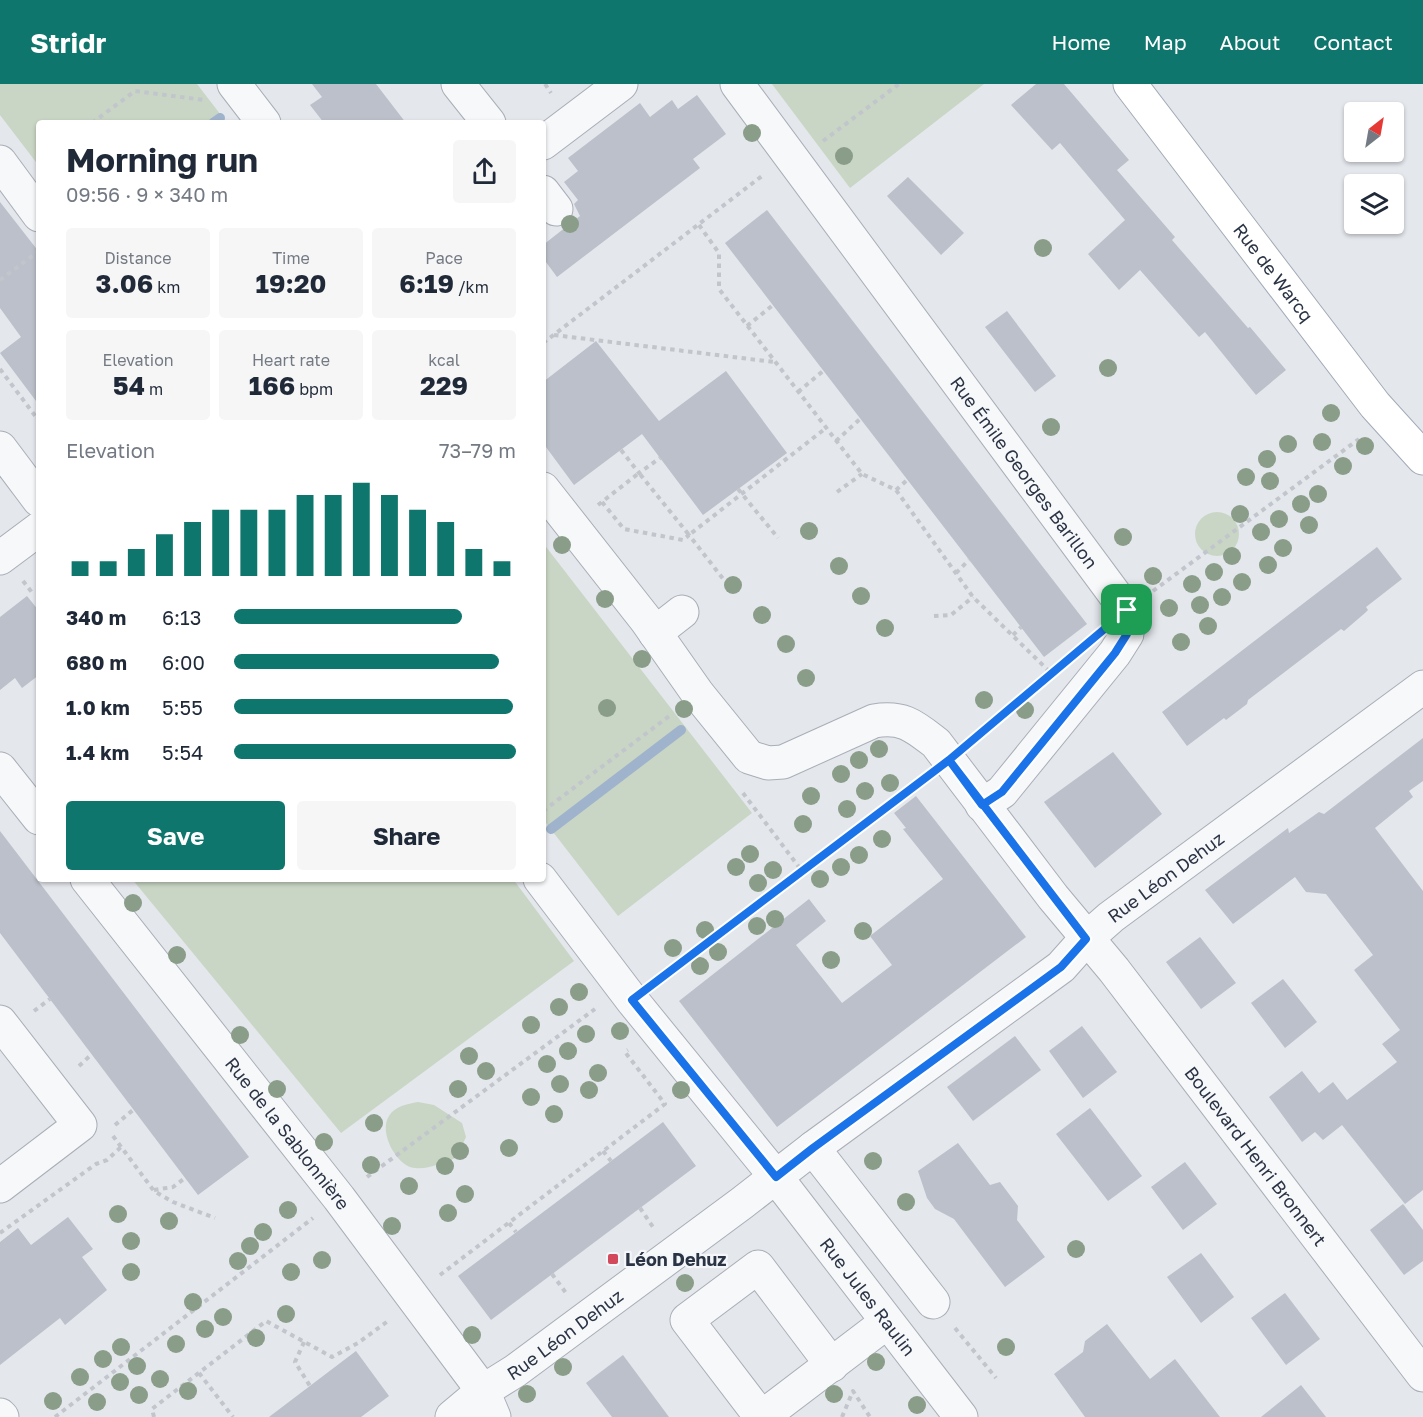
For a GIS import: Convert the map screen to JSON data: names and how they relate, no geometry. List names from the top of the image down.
{
  "streets": {
    "main road": ["Rue de Warcq"],
    "street": [
      "Rue Émile Georges Barillon",
      "Rue Léon Dehuz",
      "Rue de la Sablonnière",
      "Boulevard Henri Bronnert",
      "Rue Jules Raulin"
    ]
  },
  "crossings": [
    ["Rue Léon Dehuz", "Rue de la Sablonnière"],
    ["Rue Léon Dehuz", "Boulevard Henri Bronnert"],
    ["Rue Léon Dehuz", "Rue Jules Raulin"]
  ],
  "places": {
    "transit": ["Léon Dehuz"]
  },
  "north": "top right",
  "page": {
    "header": "Stridr",
    "nav": [
      "Home",
      "Map",
      "About",
      "Contact"
    ],
    "heading": ["Morning run", "09:56 · 9 × 340 m"],
    "stats": [
      ["Distance", "3.06 km"],
      ["Time", "19:20"],
      ["Pace", "6:19 /km"],
      ["Elevation", "54 m"],
      ["Heart rate", "166 bpm"],
      ["kcal", "229"]
    ],
    "chart": ["Elevation", "73–79 m"],
    "list": [
      {
        "name": "340 m",
        "note": "6:13"
      },
      {
        "name": "680 m",
        "note": "6:00"
      },
      {
        "name": "1.0 km",
        "note": "5:55"
      },
      {
        "name": "1.4 km",
        "note": "5:54"
      }
    ],
    "buttons": ["Save", "Share"]
  }
}
